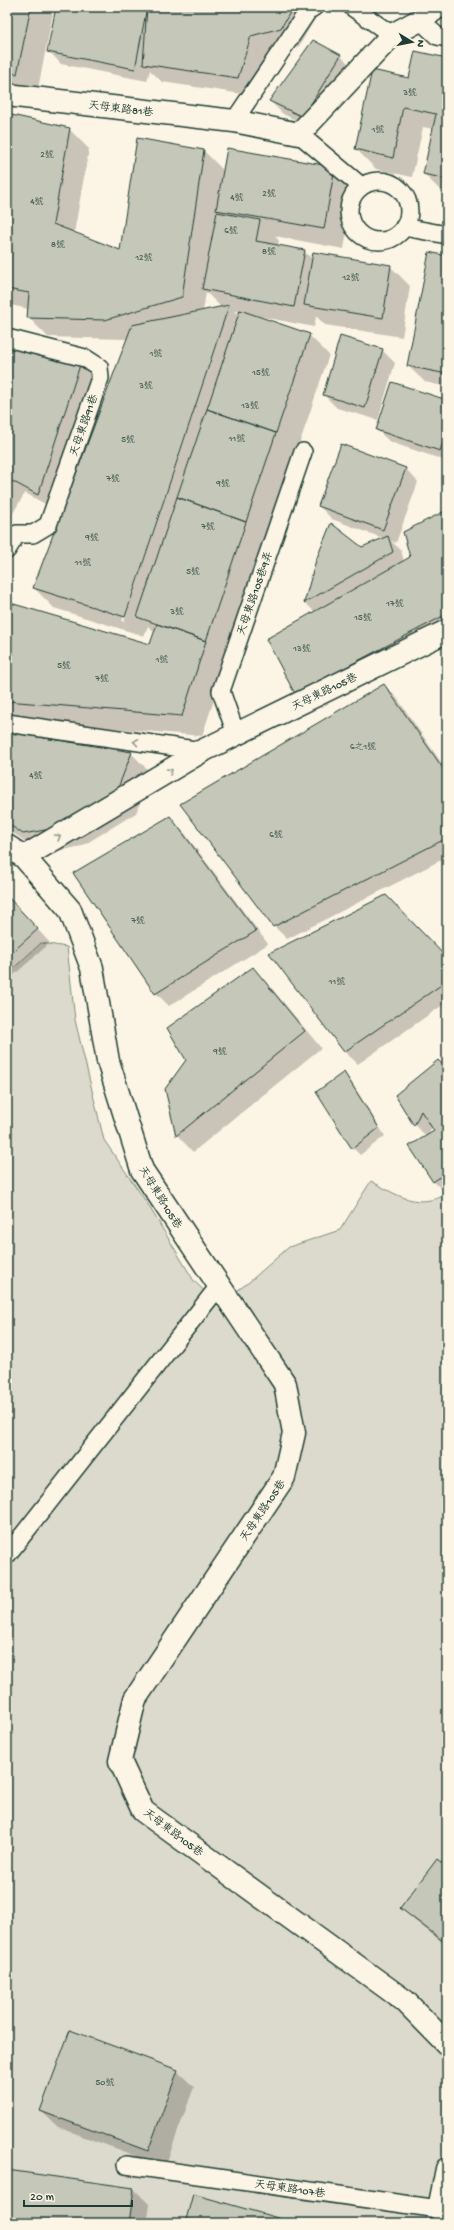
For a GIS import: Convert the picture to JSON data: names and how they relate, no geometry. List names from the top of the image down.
{
  "streets": {
    "street": ["天母東路81巷", "天母東路105巷"],
    "lane": ["天母東路91巷", "天母東路105巷9弄", "天母東路107巷"]
  },
  "crossings": [
    ["天母東路105巷9弄", "天母東路105巷"]
  ],
  "house_numbers": [
    "3號",
    "1號",
    "2號",
    "2號",
    "4號",
    "4號",
    "6號",
    "8號",
    "8號",
    "12號",
    "12號",
    "1號",
    "15號",
    "3號",
    "13號",
    "11號",
    "5號",
    "7號",
    "9號",
    "7號",
    "9號",
    "11號",
    "5號",
    "17號",
    "3號",
    "15號",
    "13號",
    "1號",
    "5號",
    "7號",
    "6之1號",
    "4號",
    "6號",
    "7號",
    "11號",
    "9號",
    "50號"
  ],
  "scale_bar": "20 m",
  "north": "right"
}
